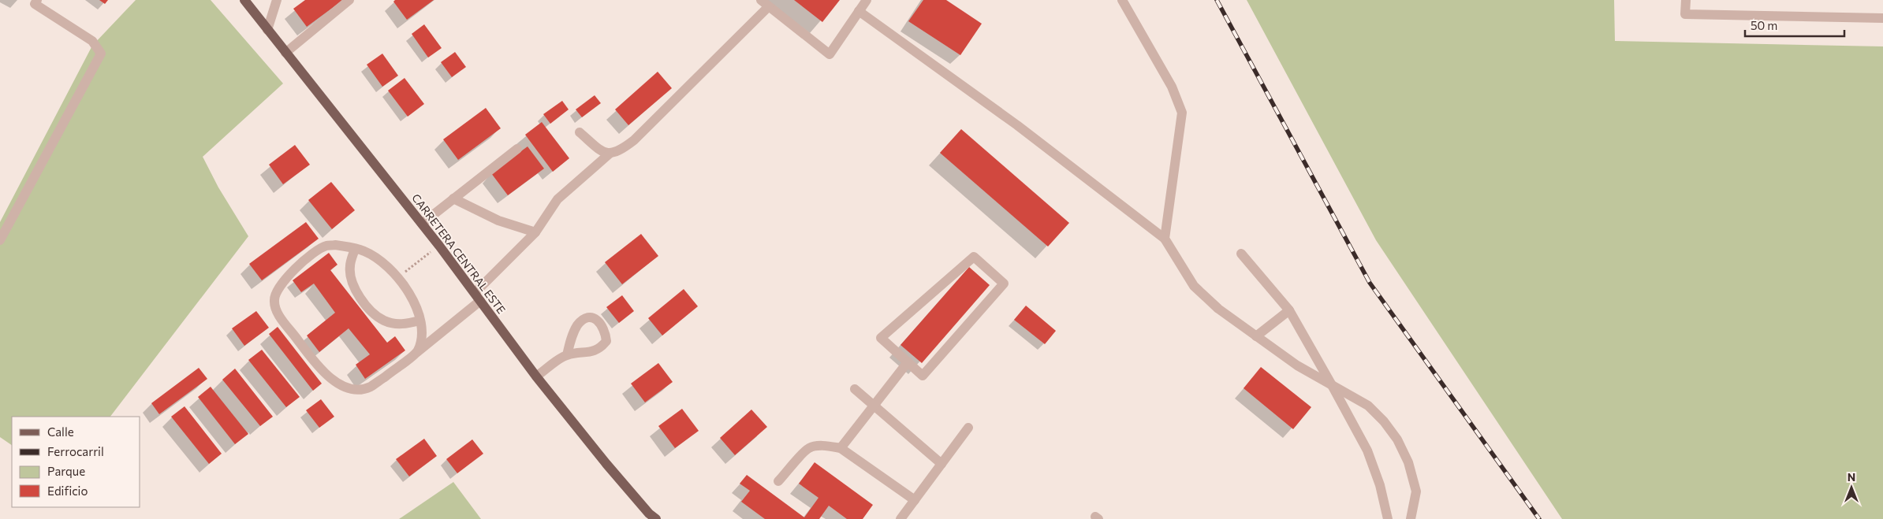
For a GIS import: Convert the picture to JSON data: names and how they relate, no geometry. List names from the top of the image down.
{
  "streets": {
    "main road": ["CARRETERA CENTRAL ESTE"]
  },
  "legend": [
    "Calle",
    "Ferrocarril",
    "Parque",
    "Edificio"
  ],
  "scale_bar": "50 m",
  "north": "top"
}
